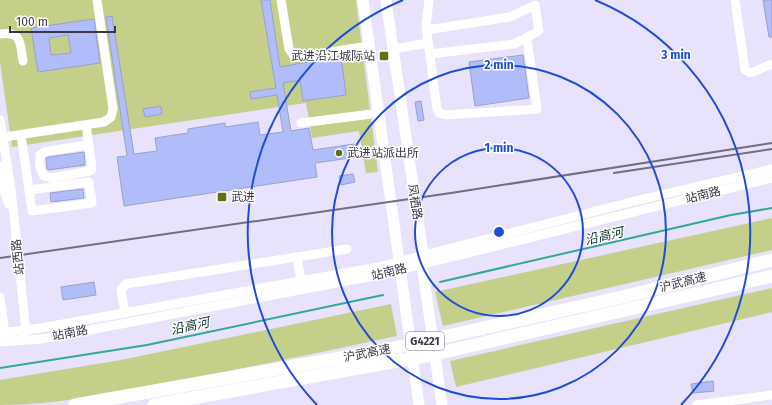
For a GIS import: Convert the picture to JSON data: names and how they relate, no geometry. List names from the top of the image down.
{
  "streets": {
    "highway": ["沪武高速", "G4221"],
    "main road": ["凤栖路"],
    "street": ["站南路", "站西路"]
  },
  "crossings": [
    ["站南路", "凤栖路"],
    ["站南路", "站西路"]
  ],
  "water": ["沿高河"],
  "places": {
    "transit": ["武进沿江城际站", "武进"],
    "other": ["武进站派出所"]
  },
  "scale_bar": "100 m",
  "rings": ["3 min", "2 min", "1 min"]
}
